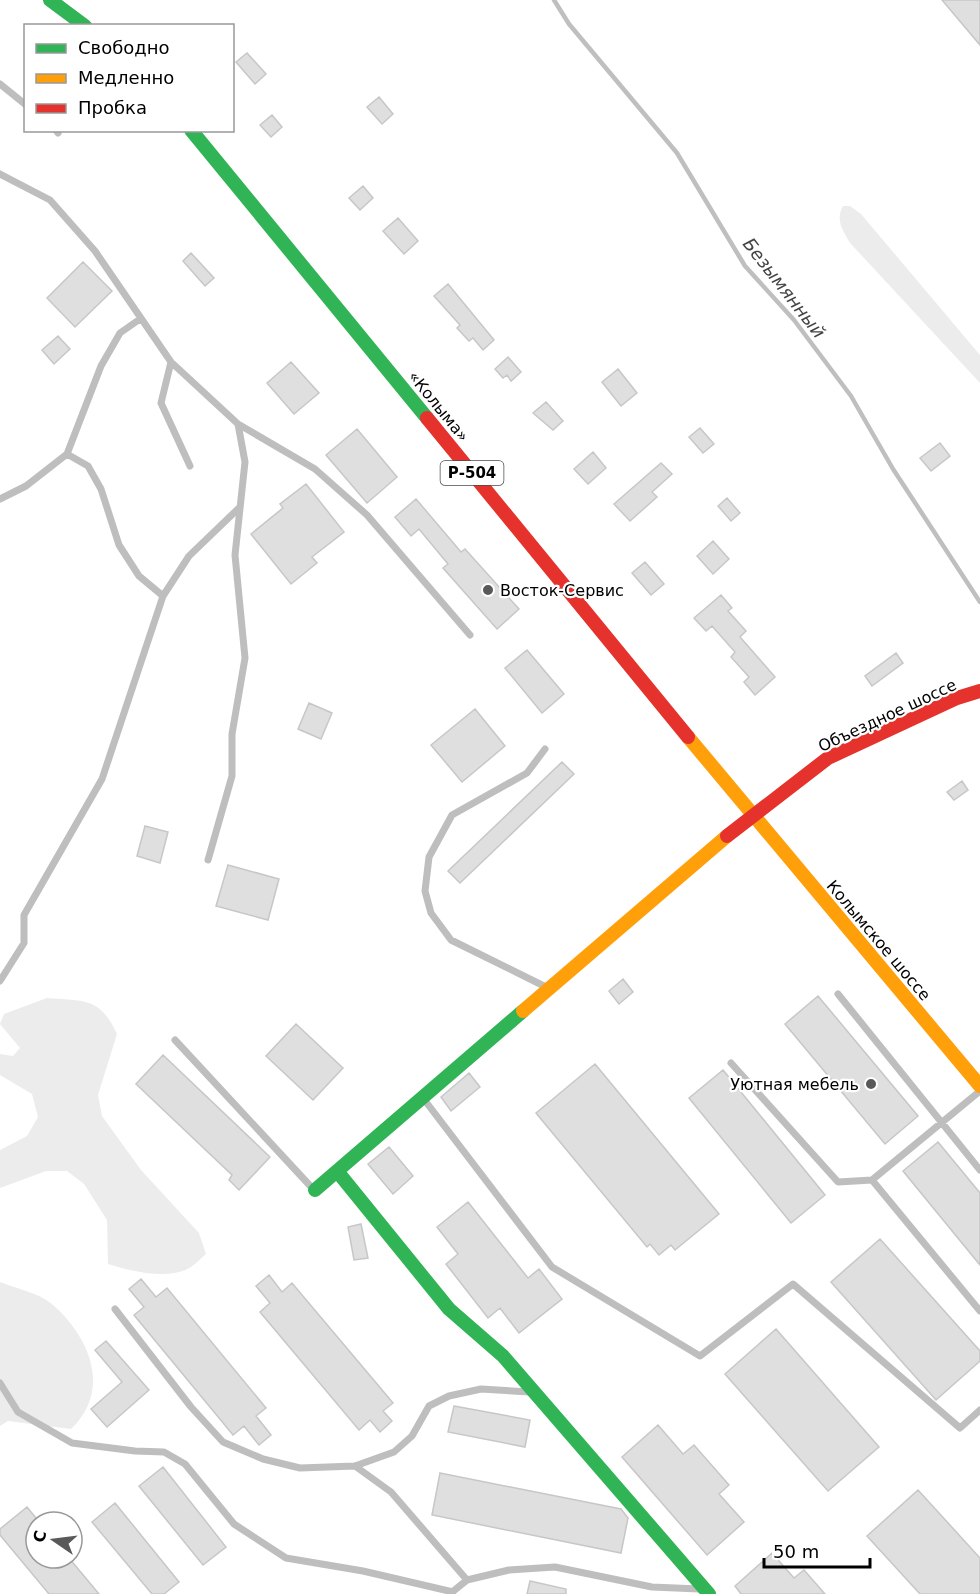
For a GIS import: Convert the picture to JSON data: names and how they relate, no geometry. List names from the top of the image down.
{
  "streets": {
    "main road": [
      "«Колыма»",
      "Р-504",
      "Объездное шоссе",
      "Колымское шоссе"
    ]
  },
  "crossings": [
    ["«Колыма»", "Объездное шоссе"],
    ["«Колыма»", "Колымское шоссе"],
    ["Объездное шоссе", "Колымское шоссе"]
  ],
  "water": ["Безымянный"],
  "places": ["Восток-Сервис", "Уютная мебель"],
  "legend": ["Свободно", "Медленно", "Пробка"],
  "scale_bar": "50 m",
  "north": "left"
}
